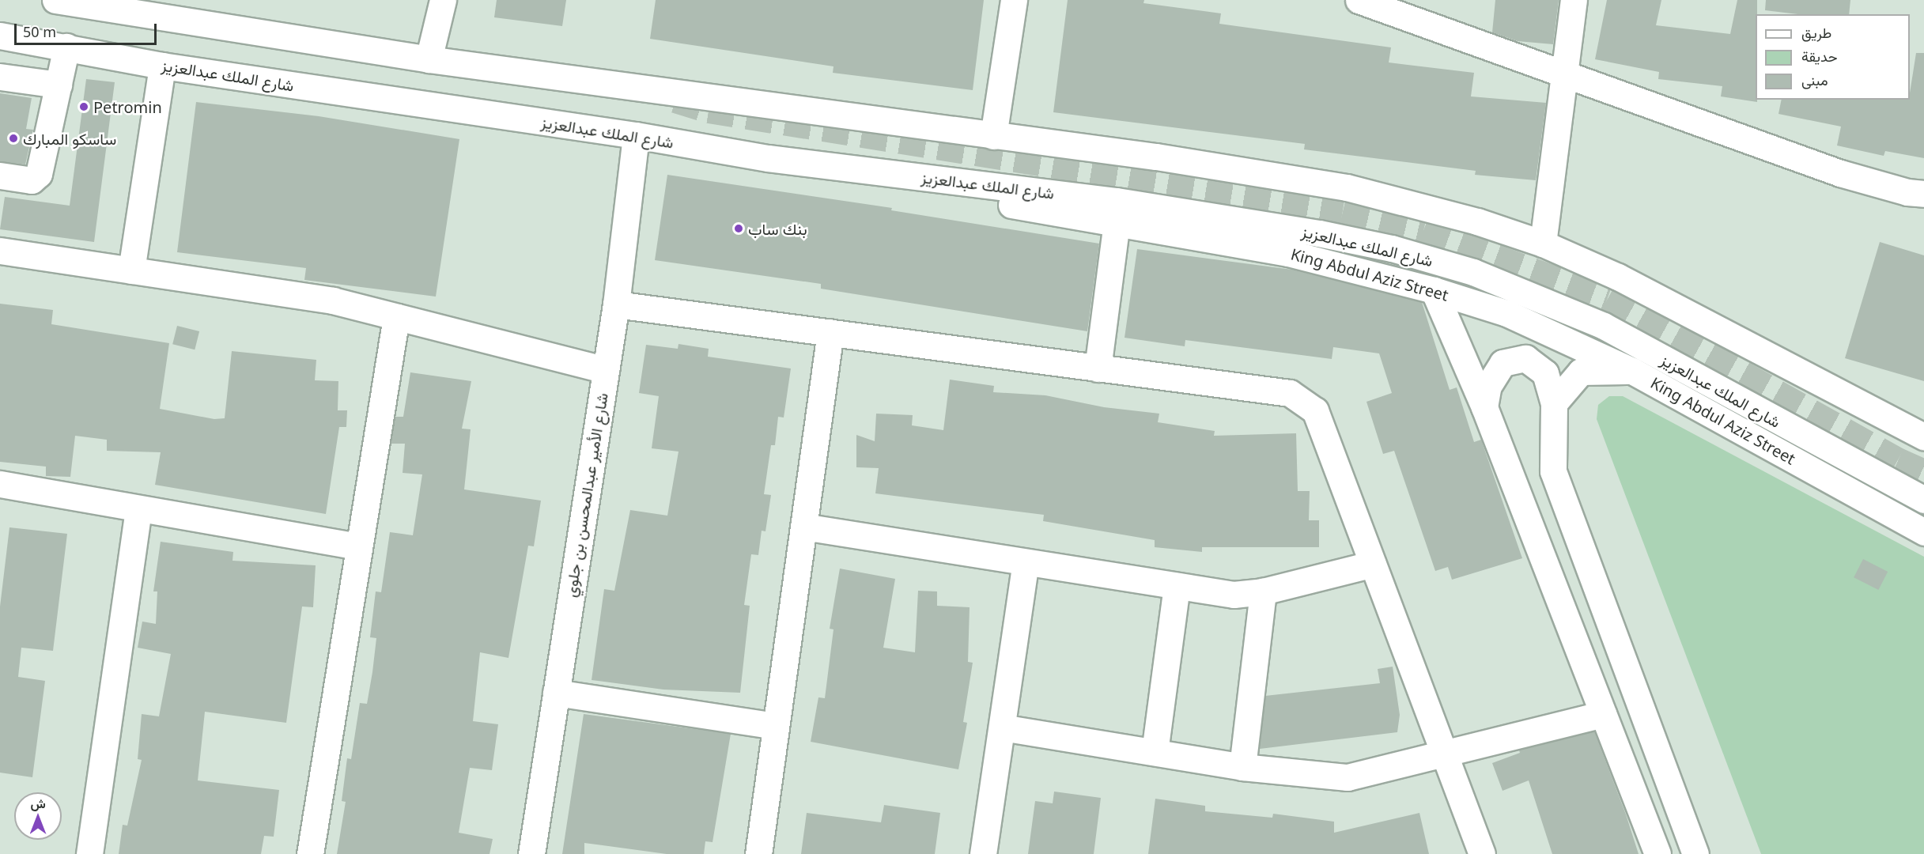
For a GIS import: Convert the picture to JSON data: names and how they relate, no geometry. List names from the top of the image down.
{
  "streets": {
    "street": ["شارع الملك عبدالعزيز", "King Abdul Aziz Street", "شارع الأمير عبدالمحسن بن جلوي"]
  },
  "crossings": [
    ["شارع الملك عبدالعزيز", "King Abdul Aziz Street"],
    ["شارع الملك عبدالعزيز", "شارع الأمير عبدالمحسن بن جلوي"]
  ],
  "places": ["Petromin", "ساسكو المبارك", "بنك ساب"],
  "legend": ["طريق", "حديقة", "مبنى"],
  "scale_bar": "50 m",
  "north": "top"
}
